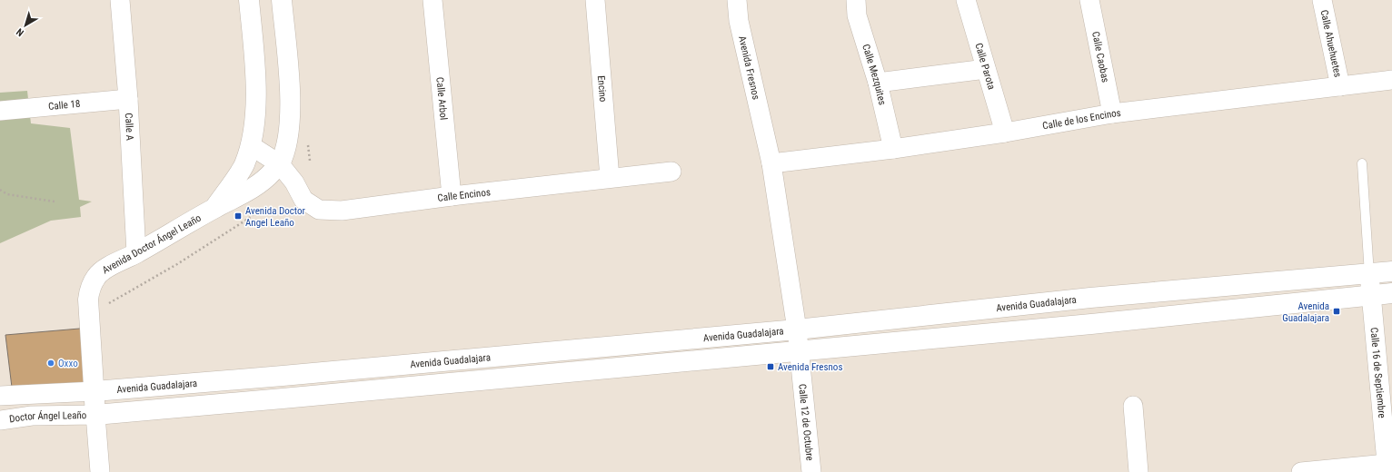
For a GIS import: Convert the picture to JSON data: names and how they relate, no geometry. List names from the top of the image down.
{
  "streets": {
    "street": [
      "Calle Ahuehuetes",
      "Calle Caobas",
      "Calle Parota",
      "Avenida Fresnos",
      "Calle Mezquites",
      "Encino",
      "Calle Arbol",
      "Calle 18",
      "Calle de los Encinos",
      "Calle A",
      "Calle Encinos",
      "Avenida Doctor Ángel Leaño",
      "Avenida Guadalajara",
      "Calle 16 de Septiembre",
      "Doctor Ángel Leaño",
      "Calle 12 de Octubre"
    ]
  },
  "crossings": [
    ["Calle Ahuehuetes", "Calle de los Encinos"],
    ["Calle Caobas", "Calle de los Encinos"],
    ["Calle Parota", "Calle de los Encinos"],
    ["Avenida Fresnos", "Calle de los Encinos"],
    ["Avenida Fresnos", "Avenida Guadalajara"],
    ["Avenida Fresnos", "Calle 12 de Octubre"],
    ["Calle Mezquites", "Calle de los Encinos"],
    ["Encino", "Calle Encinos"],
    ["Calle Arbol", "Calle Encinos"],
    ["Calle 18", "Calle A"],
    ["Calle A", "Avenida Doctor Ángel Leaño"],
    ["Calle Encinos", "Avenida Doctor Ángel Leaño"],
    ["Avenida Doctor Ángel Leaño", "Avenida Guadalajara"],
    ["Avenida Doctor Ángel Leaño", "Doctor Ángel Leaño"],
    ["Avenida Guadalajara", "Calle 16 de Septiembre"],
    ["Avenida Guadalajara", "Calle 12 de Octubre"]
  ],
  "places": {
    "transit": ["Avenida Doctor Angel Leaño", "Avenida Guadalajara", "Avenida Fresnos"],
    "other": ["Oxxo"]
  },
  "north": "bottom left"
}
